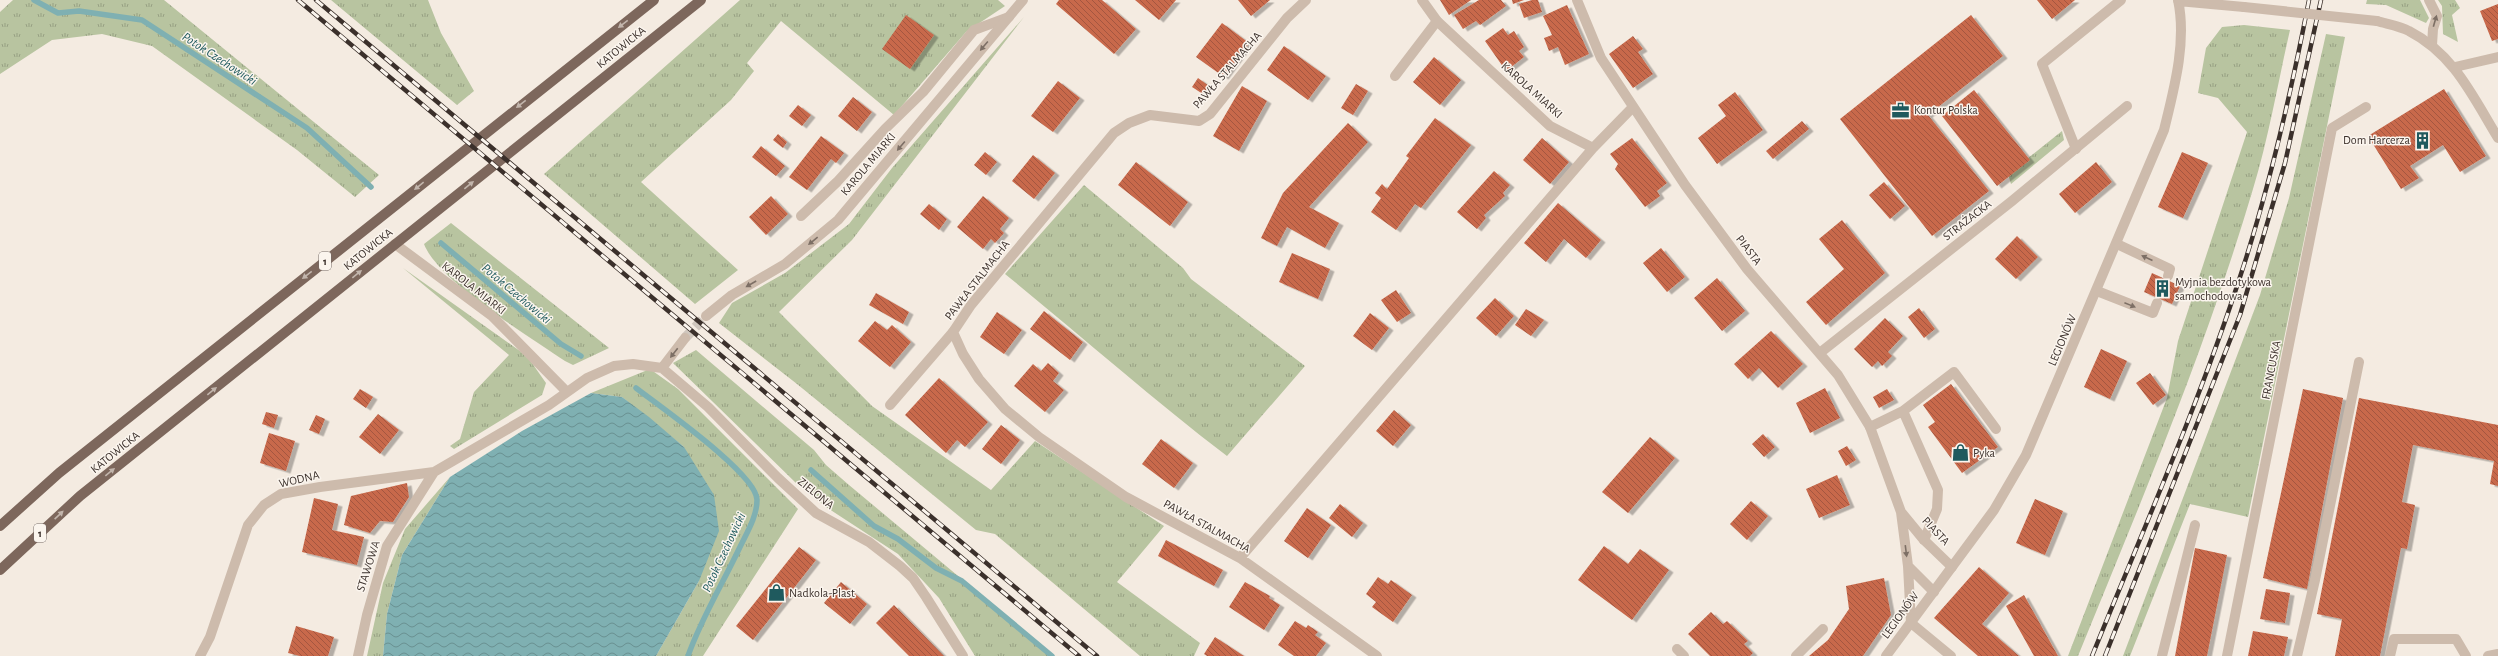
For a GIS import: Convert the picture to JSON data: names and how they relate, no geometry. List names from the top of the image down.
{
  "streets": {
    "main road": ["KATOWICKA", "1"],
    "street": [
      "PAWŁA STALMACHA",
      "KAROLA MIARKI",
      "STRAŻACKA",
      "PIASTA",
      "LEGIONÓW",
      "FRANCUSKA",
      "WODNA",
      "ZIELONA",
      "STAWOWA"
    ]
  },
  "crossings": [
    ["KATOWICKA", "KAROLA MIARKI"],
    ["STRAŻACKA", "PIASTA"],
    ["PIASTA", "LEGIONÓW"],
    ["WODNA", "STAWOWA"]
  ],
  "water": ["Potok Czechowicki"],
  "places": {
    "office": ["Kontur Polska"],
    "building": ["Dom Harcerza", "Myjnia bezdotykowa samochodowa"],
    "shop": ["Pyka", "Nadkola-Plast"]
  }
}
